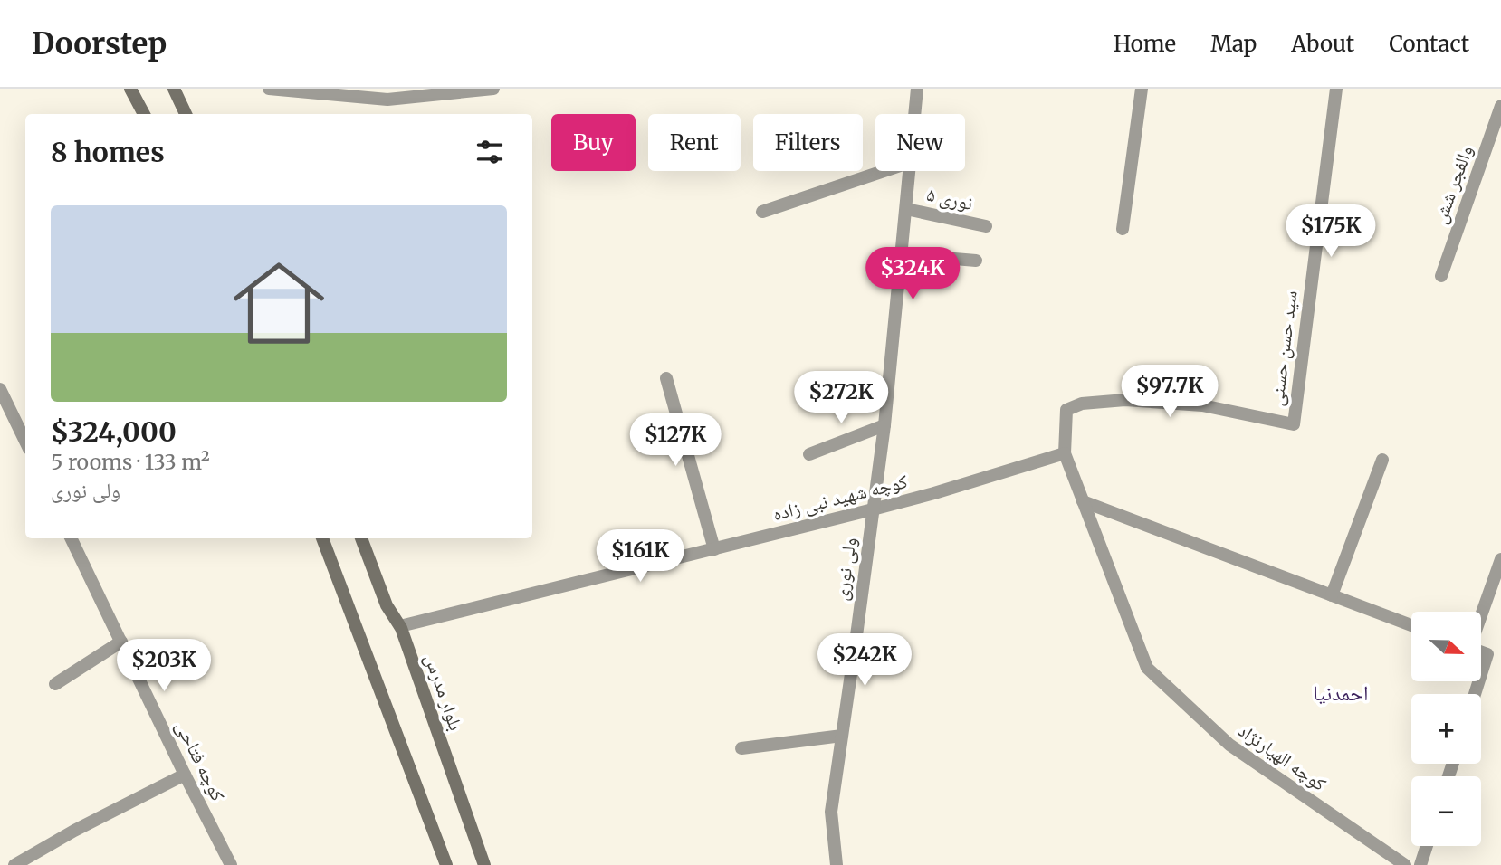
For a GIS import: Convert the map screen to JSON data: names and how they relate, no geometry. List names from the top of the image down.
{
  "streets": {
    "main road": ["بلوار مدرس"],
    "street": [
      "والفجر شش",
      "نوری ۵",
      "سید حسن حسنی",
      "کوچه شهید نبی زاده",
      "ولی نوری",
      "کوچه الهیارنژاد",
      "کوچه فتاحی"
    ]
  },
  "crossings": [
    ["نوری ۵", "ولی نوری"],
    ["سید حسن حسنی", "کوچه شهید نبی زاده"],
    ["کوچه شهید نبی زاده", "ولی نوری"],
    ["کوچه شهید نبی زاده", "بلوار مدرس"]
  ],
  "districts": ["احمدنیا"],
  "north": "right",
  "page": {
    "header": "Doorstep",
    "nav": [
      "Home",
      "Map",
      "About",
      "Contact"
    ],
    "chip": [
      "Buy",
      "Rent",
      "Filters",
      "New"
    ],
    "heading": "8 homes",
    "list": [
      {
        "name": "$324,000",
        "note": "5 rooms · 133 m² · ولی نوری"
      }
    ],
    "price": [
      "$175K",
      "$324K",
      "$97.7K",
      "$272K",
      "$127K",
      "$161K",
      "$242K",
      "$203K"
    ],
    "map_buttons": ["+", "−"]
  }
}
